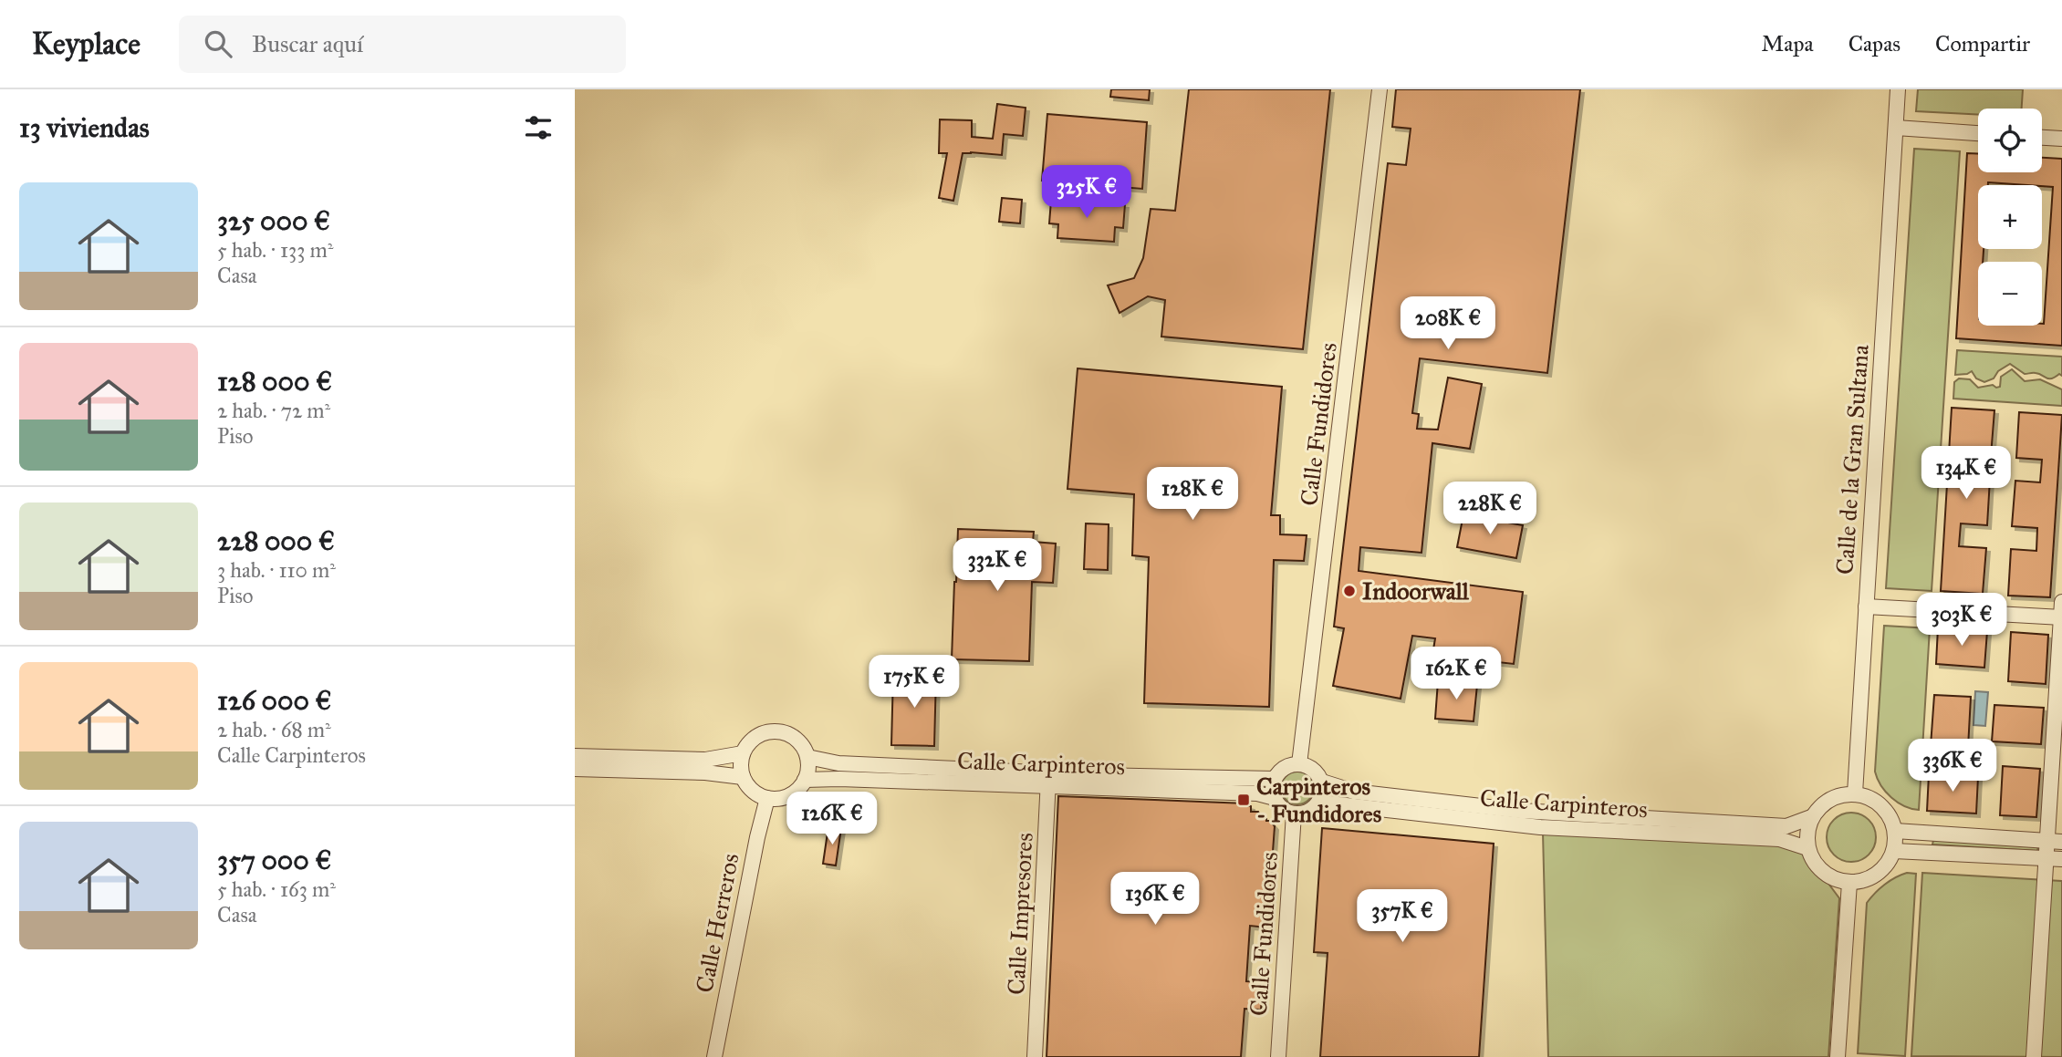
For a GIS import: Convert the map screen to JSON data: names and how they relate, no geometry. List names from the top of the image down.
{
  "streets": {
    "street": [
      "Calle Fundidores",
      "Calle de la Gran Sultana",
      "Calle Carpinteros",
      "Calle Impresores",
      "Calle Herreros"
    ]
  },
  "crossings": [
    ["Calle Fundidores", "Calle Carpinteros"],
    ["Calle de la Gran Sultana", "Calle Carpinteros"],
    ["Calle Carpinteros", "Calle Impresores"],
    ["Calle Carpinteros", "Calle Herreros"]
  ],
  "places": {
    "other": ["Indoorwall"],
    "transit": ["Carpinteros - Fundidores"]
  },
  "page": {
    "header": "Keyplace",
    "search": "Buscar aquí",
    "nav": ["Mapa", "Capas", "Compartir"],
    "heading": "13 viviendas",
    "map_buttons": ["+", "−"],
    "price": [
      "325K €",
      "208K €",
      "134K €",
      "128K €",
      "228K €",
      "332K €",
      "303K €",
      "162K €",
      "175K €",
      "336K €",
      "126K €",
      "136K €",
      "357K €"
    ],
    "list": [
      {
        "name": "325 000 €",
        "note": "5 hab. · 133 m² · Casa"
      },
      {
        "name": "128 000 €",
        "note": "2 hab. · 72 m² · Piso"
      },
      {
        "name": "228 000 €",
        "note": "3 hab. · 110 m² · Piso"
      },
      {
        "name": "126 000 €",
        "note": "2 hab. · 68 m² · Calle Carpinteros"
      },
      {
        "name": "357 000 €",
        "note": "5 hab. · 163 m² · Casa"
      }
    ]
  }
}
